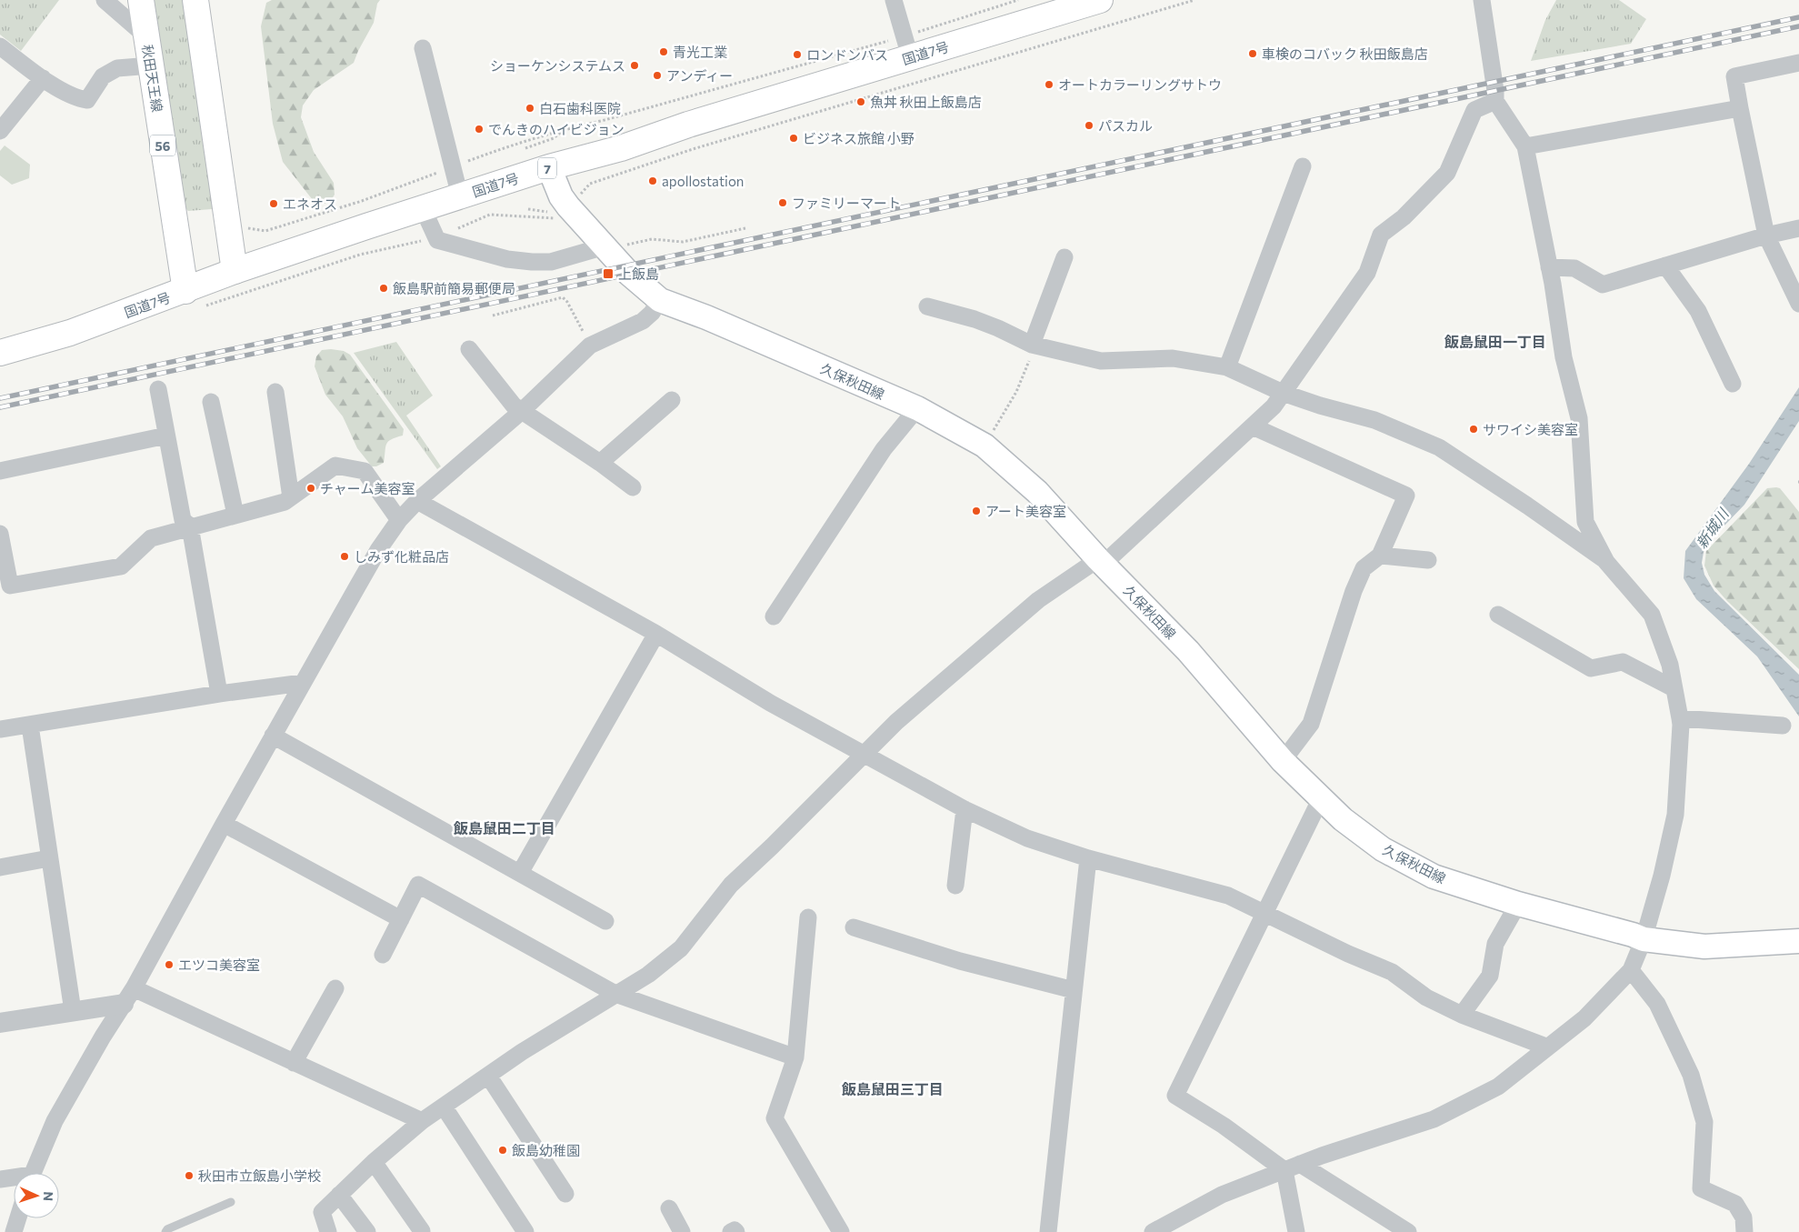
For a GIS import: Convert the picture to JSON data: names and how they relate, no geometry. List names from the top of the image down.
{
  "streets": {
    "main road": [
      "国道7号",
      "秋田天王線",
      "56",
      "7",
      "久保秋田線"
    ]
  },
  "crossings": [
    ["国道7号", "秋田天王線"],
    ["国道7号", "久保秋田線"]
  ],
  "districts": ["飯島鼠田一丁目", "飯島鼠田二丁目", "飯島鼠田三丁目"],
  "water": ["新城川"],
  "places": {
    "other": [
      "青光工業",
      "車検のコバック 秋田飯島店",
      "ロンドンバス",
      "ショーケンシステムス",
      "アンディー",
      "オートカラーリングサトウ",
      "魚丼 秋田上飯島店",
      "白石歯科医院",
      "パスカル",
      "でんきのハイビジョン",
      "ビジネス旅館 小野",
      "apollostation",
      "ファミリーマート",
      "エネオス",
      "飯島駅前簡易郵便局",
      "サワイシ美容室",
      "チャーム美容室",
      "アート美容室",
      "しみず化粧品店",
      "エツコ美容室",
      "飯島幼稚園",
      "秋田市立飯島小学校"
    ],
    "transit": ["上飯島"]
  },
  "north": "right"
}
